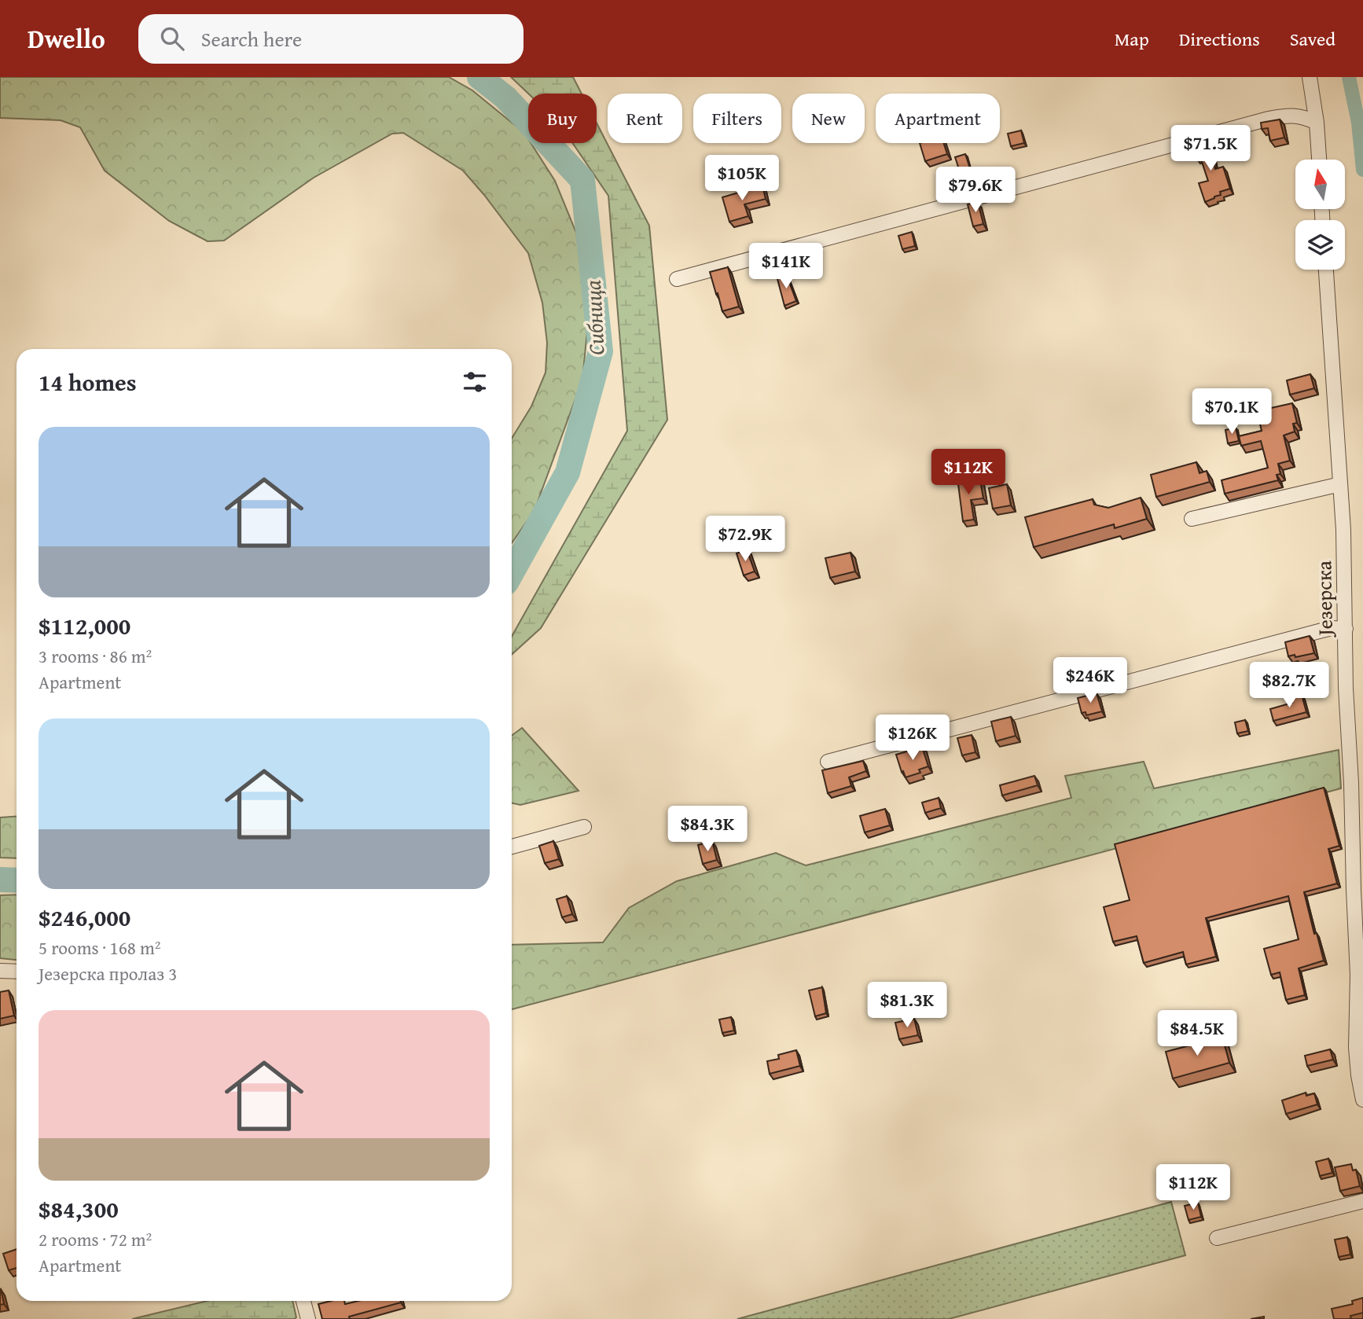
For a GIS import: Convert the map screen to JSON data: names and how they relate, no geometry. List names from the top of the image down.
{
  "streets": {
    "street": ["Језерска"]
  },
  "water": ["Сибница"],
  "north": "top",
  "page": {
    "header": "Dwello",
    "search": "Search here",
    "nav": ["Map", "Directions", "Saved"],
    "chip": [
      "Buy",
      "Rent",
      "Filters",
      "New",
      "Apartment"
    ],
    "price": [
      "$71.5K",
      "$105K",
      "$79.6K",
      "$141K",
      "$70.1K",
      "$112K",
      "$72.9K",
      "$246K",
      "$82.7K",
      "$126K",
      "$84.3K",
      "$81.3K",
      "$84.5K",
      "$112K"
    ],
    "heading": "14 homes",
    "list": [
      {
        "name": "$112,000",
        "note": "3 rooms · 86 m² · Apartment"
      },
      {
        "name": "$246,000",
        "note": "5 rooms · 168 m² · Језерска пролаз 3"
      },
      {
        "name": "$84,300",
        "note": "2 rooms · 72 m² · Apartment"
      }
    ]
  }
}
